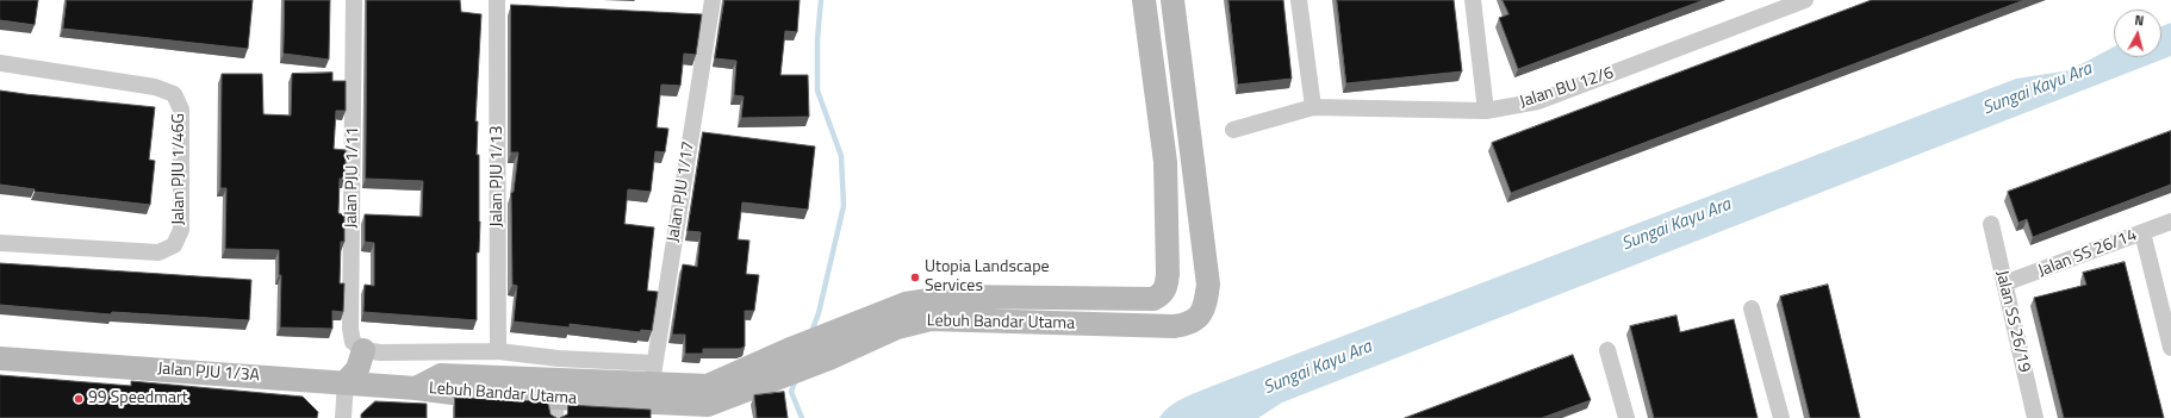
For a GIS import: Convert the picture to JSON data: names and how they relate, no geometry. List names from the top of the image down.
{
  "streets": {
    "main road": ["Lebuh Bandar Utama", "Jalan PJU 1/3A"],
    "street": [
      "Jalan BU 12/6",
      "Jalan PJU 1/46G",
      "Jalan PJU 1/13",
      "Jalan PJU 1/11",
      "Jalan PJU 1/17",
      "Jalan SS 26/14",
      "Jalan SS 26/19"
    ]
  },
  "crossings": [
    ["Jalan PJU 1/17", "Lebuh Bandar Utama"],
    ["Jalan SS 26/14", "Jalan SS 26/19"],
    ["Lebuh Bandar Utama", "Jalan PJU 1/3A"]
  ],
  "water": ["Sungai Kayu Ara"],
  "places": ["Utopia Landscape Services", "99 Speedmart"],
  "north": "top"
}
